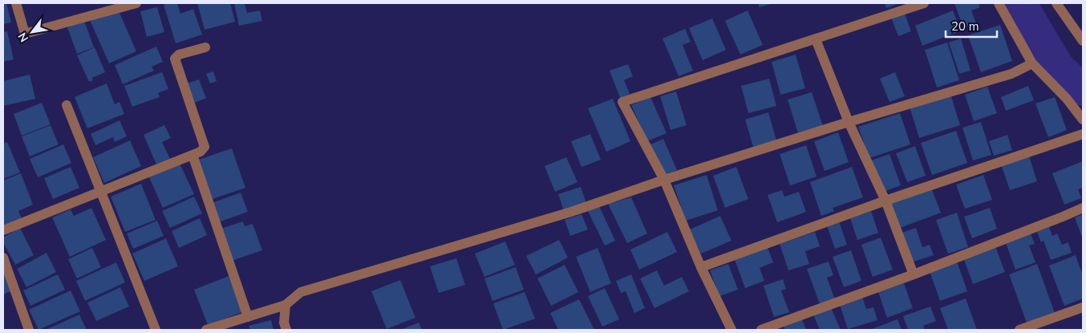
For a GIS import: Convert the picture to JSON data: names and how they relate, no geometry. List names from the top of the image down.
{
  "scale_bar": "20 m",
  "north": "bottom left"
}
